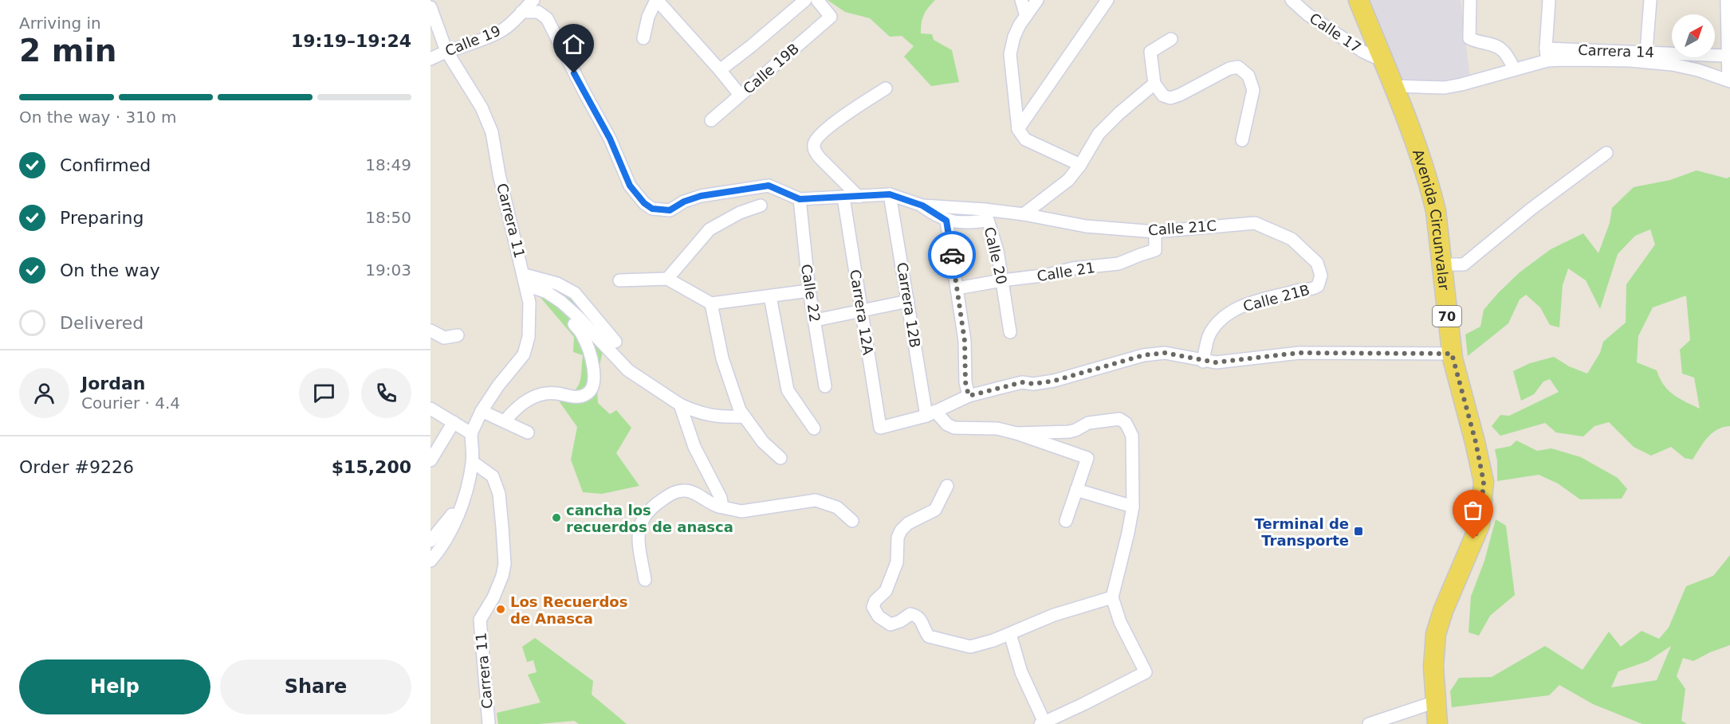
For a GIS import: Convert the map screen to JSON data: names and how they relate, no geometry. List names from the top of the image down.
{
  "streets": {
    "main road": ["Avenida Circunvalar", "70"],
    "street": [
      "Calle 17",
      "Calle 19",
      "Carrera 14",
      "Calle 19B",
      "Carrera 11",
      "Calle 21C",
      "Calle 20",
      "Calle 21",
      "Calle 22",
      "Calle 21B",
      "Carrera 12B",
      "Carrera 12A"
    ]
  },
  "crossings": [
    ["Calle 17", "Avenida Circunvalar"],
    ["Calle 19", "Carrera 11"],
    ["Calle 19", "Calle 20"],
    ["Calle 21C", "Calle 20"],
    ["Calle 21C", "Calle 21"],
    ["Calle 21C", "Calle 21B"],
    ["Calle 20", "Calle 21"],
    ["Calle 20", "Calle 22"],
    ["Calle 20", "Carrera 12B"],
    ["Calle 20", "Carrera 12A"],
    ["Carrera 12B", "Carrera 12A"]
  ],
  "places": {
    "other": ["cancha los recuerdos de anasca", "Los Recuerdos de Anasca"],
    "transit": ["Terminal de Transporte"]
  },
  "north": "top right",
  "page": {
    "heading": ["2 min", "Arriving in", "19:19–19:24"],
    "panel": [
      "Jordan",
      "Courier · 4.4",
      "Order #9226",
      "$15,200"
    ],
    "bar": "On the way · 310 m",
    "list": [
      ["Confirmed", "18:49"],
      ["Preparing", "18:50"],
      ["On the way", "19:03"],
      "Delivered"
    ],
    "buttons": ["Help", "Share"]
  }
}
